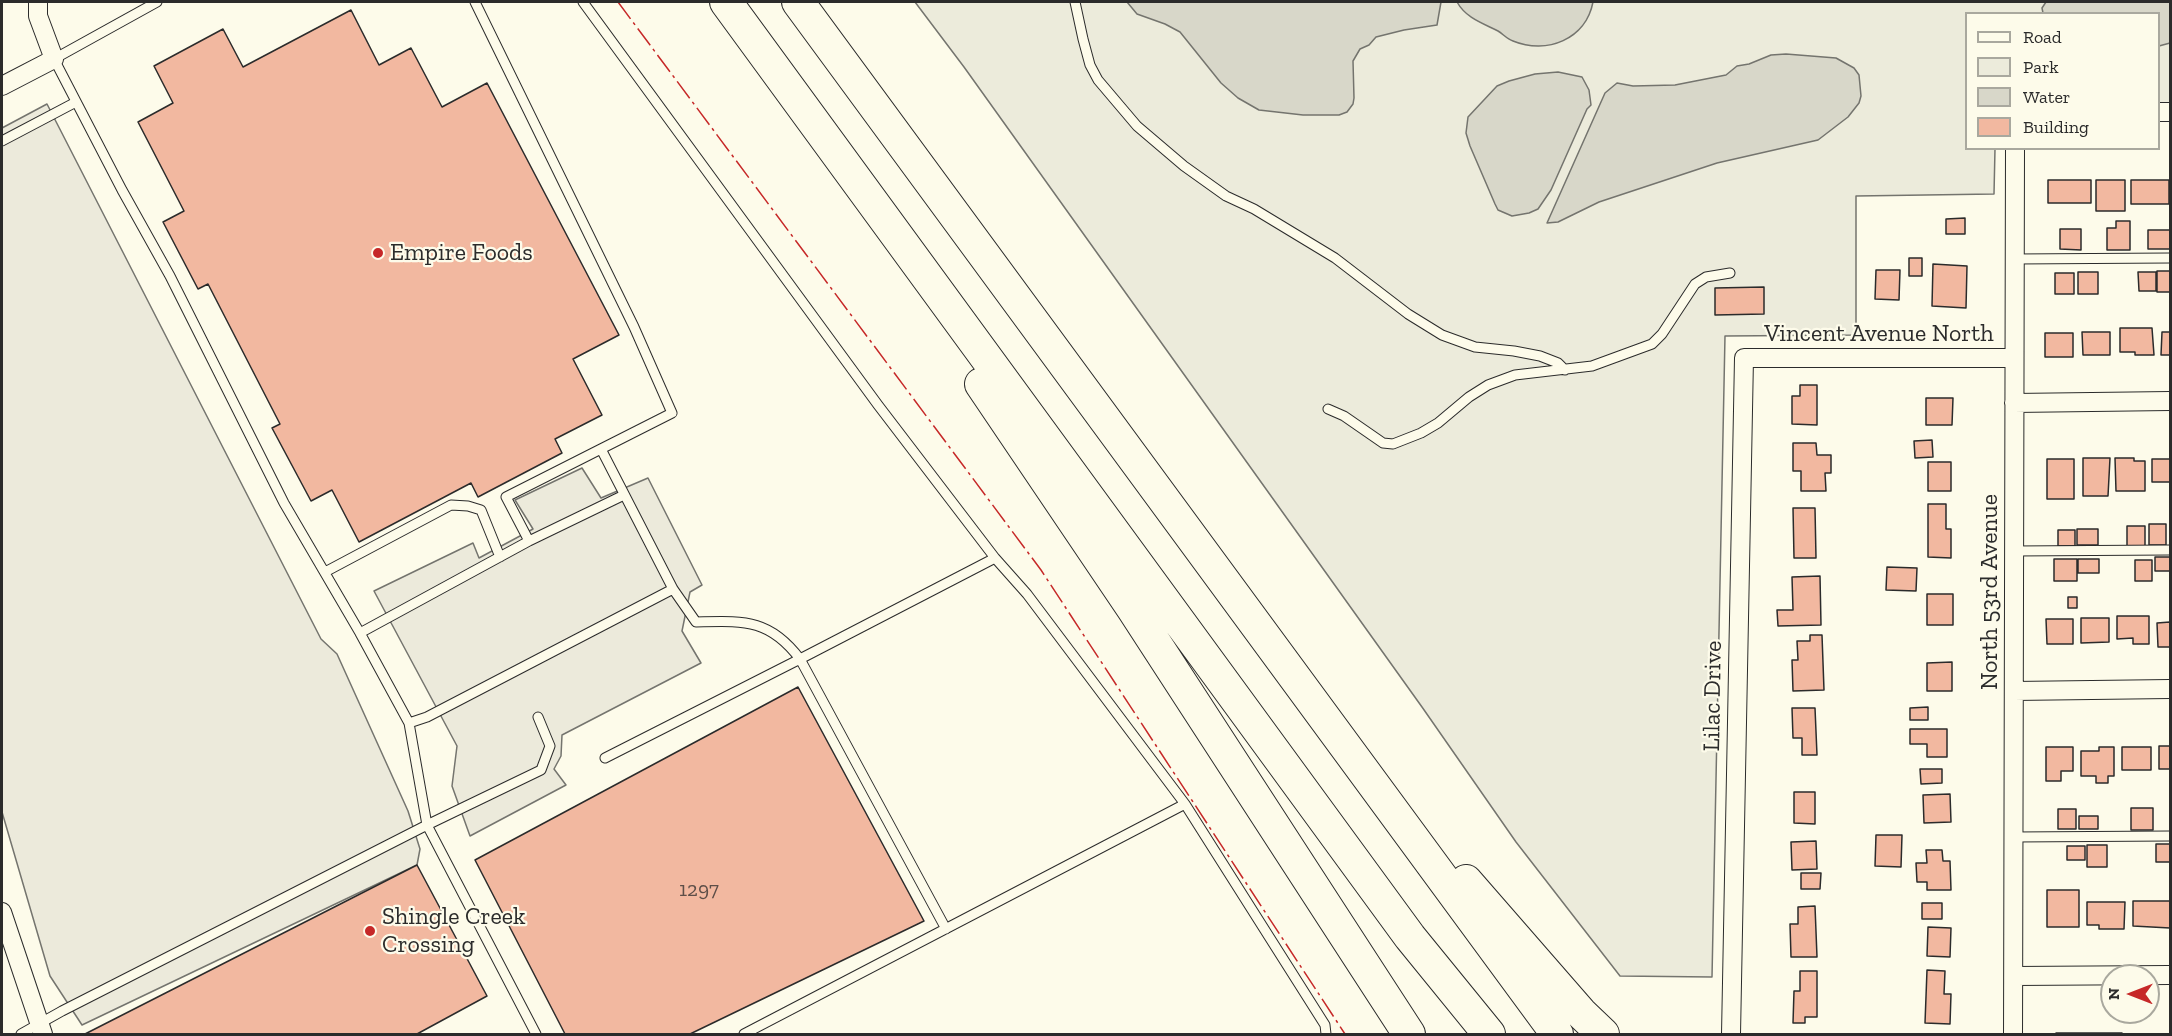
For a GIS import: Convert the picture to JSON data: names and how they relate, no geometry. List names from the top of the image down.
{
  "streets": {
    "street": ["Vincent Avenue North", "North 53rd Avenue", "Lilac Drive"]
  },
  "crossings": [
    ["Vincent Avenue North", "North 53rd Avenue"],
    ["Vincent Avenue North", "Lilac Drive"]
  ],
  "places": ["Empire Foods", "Shingle Creek Crossing"],
  "house_numbers": ["1297"],
  "legend": [
    "Road",
    "Park",
    "Water",
    "Building"
  ],
  "north": "left"
}
